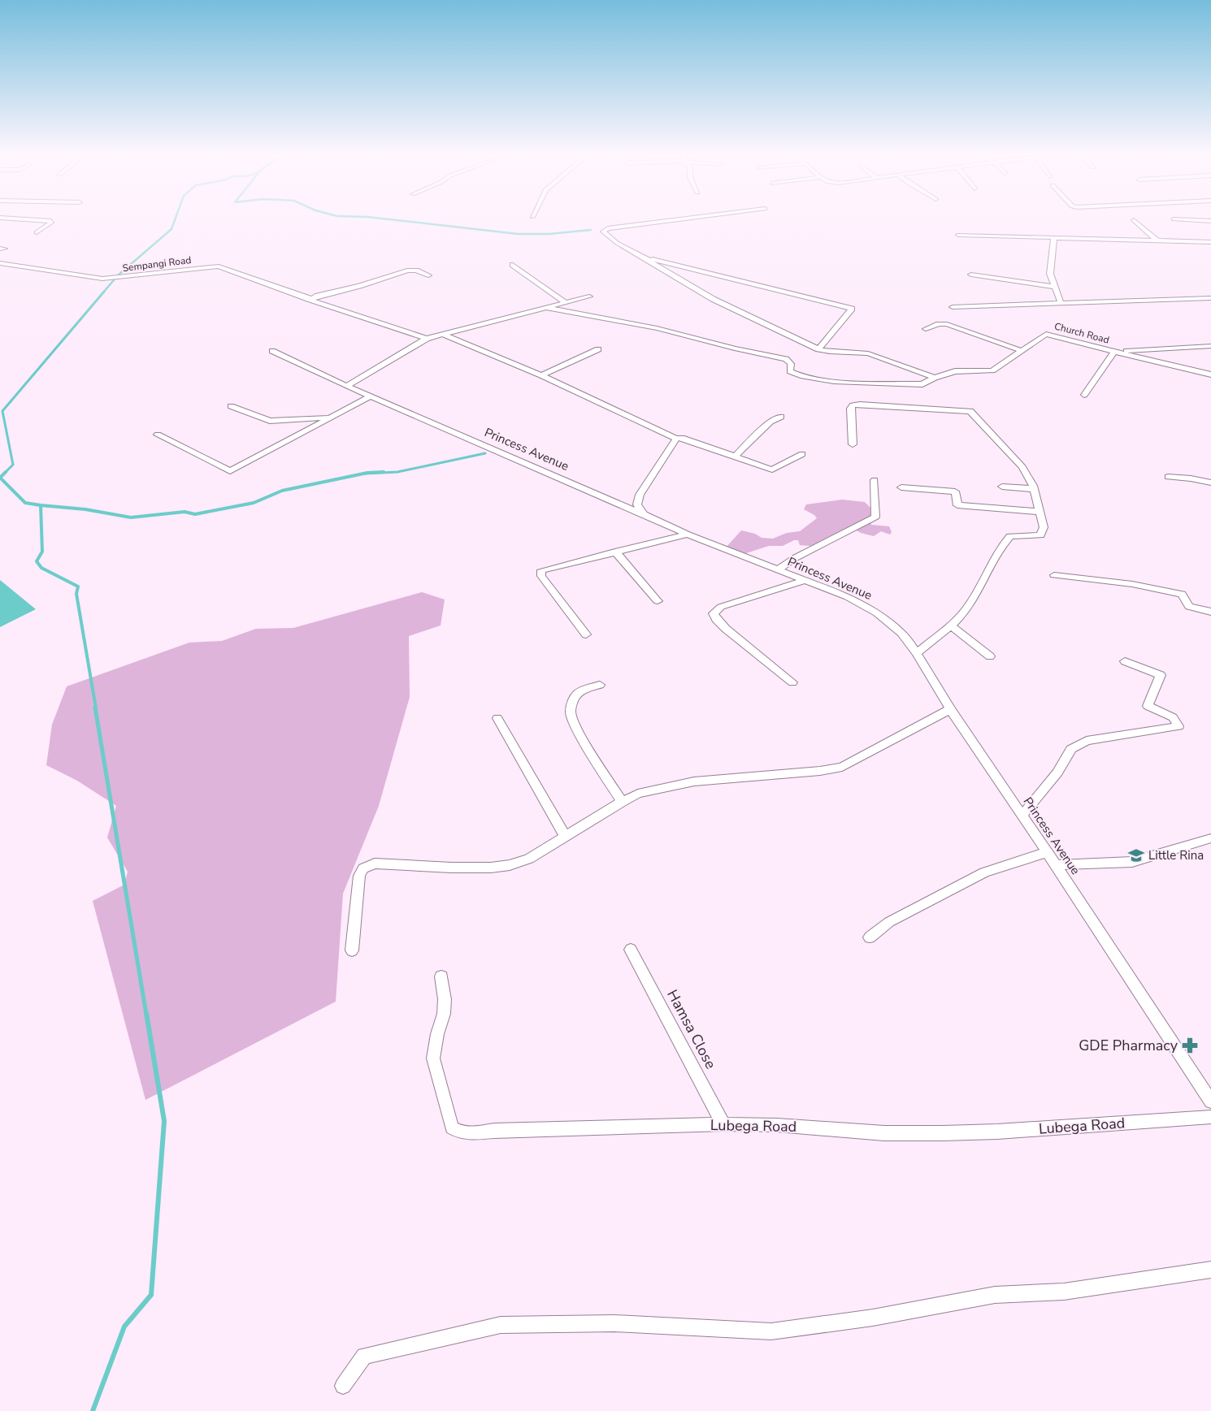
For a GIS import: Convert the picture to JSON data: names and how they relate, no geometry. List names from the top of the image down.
{
  "streets": {
    "street": [
      "Sempangi Road",
      "Church Road",
      "Princess Avenue",
      "Hamsa Close",
      "Lubega Road"
    ]
  },
  "crossings": [
    ["Hamsa Close", "Lubega Road"]
  ],
  "places": {
    "school or university": ["Little Rina"],
    "pharmacy": ["GDE Pharmacy"]
  }
}
